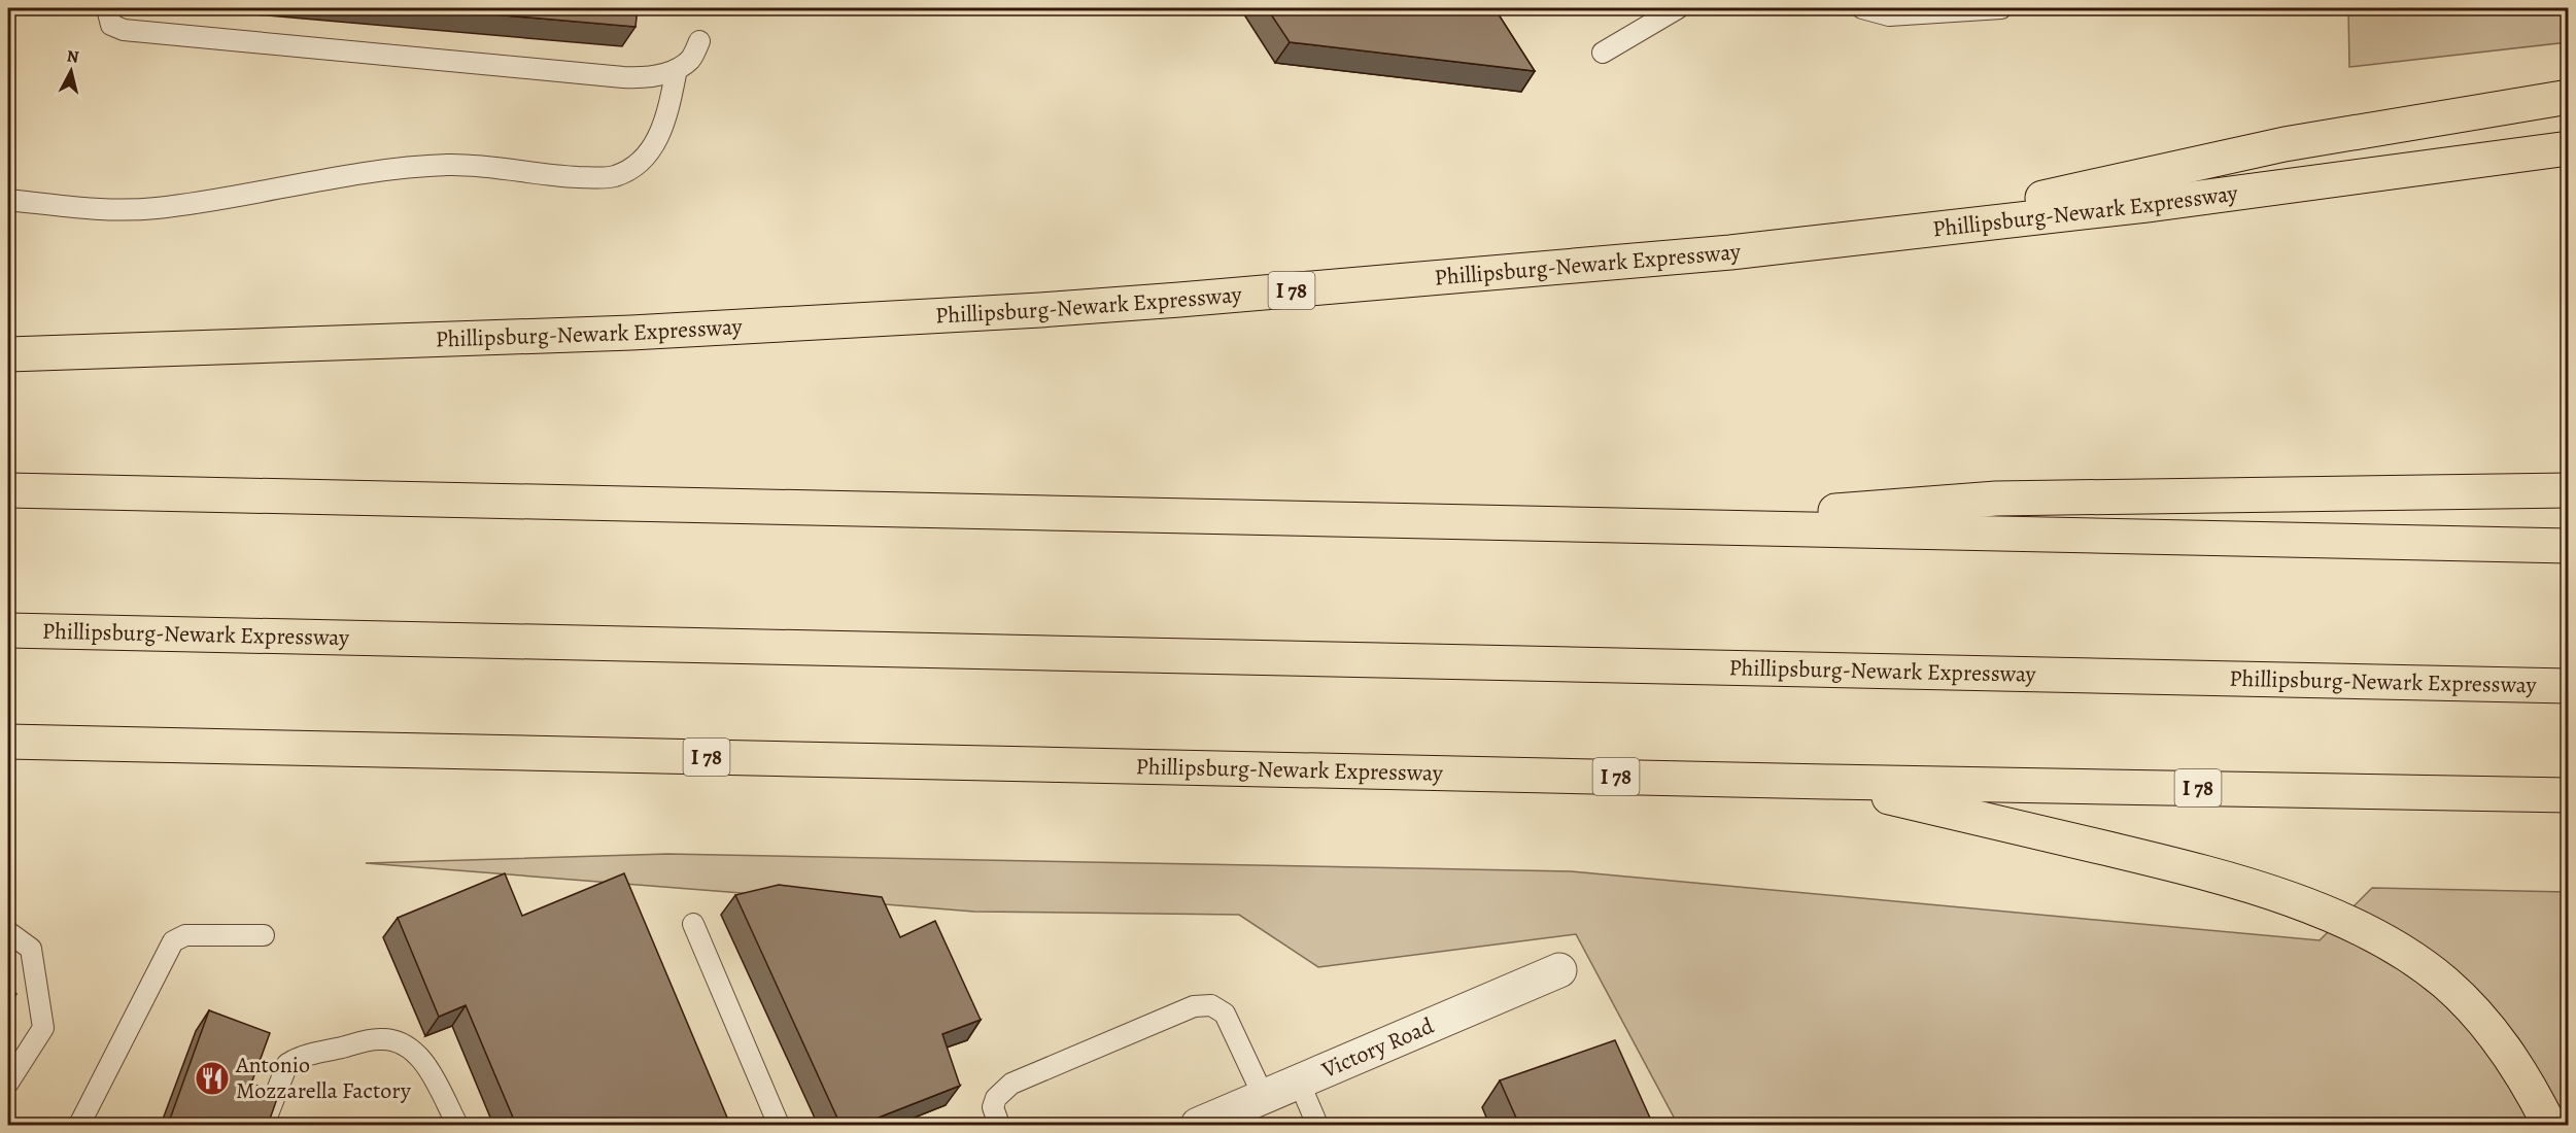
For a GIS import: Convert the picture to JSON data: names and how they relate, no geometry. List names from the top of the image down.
{
  "streets": {
    "highway": ["Phillipsburg-Newark Expressway", "I 78"],
    "street": ["Victory Road"]
  },
  "places": {
    "restaurant": ["Antonio Mozzarella Factory"]
  },
  "north": "top"
}
